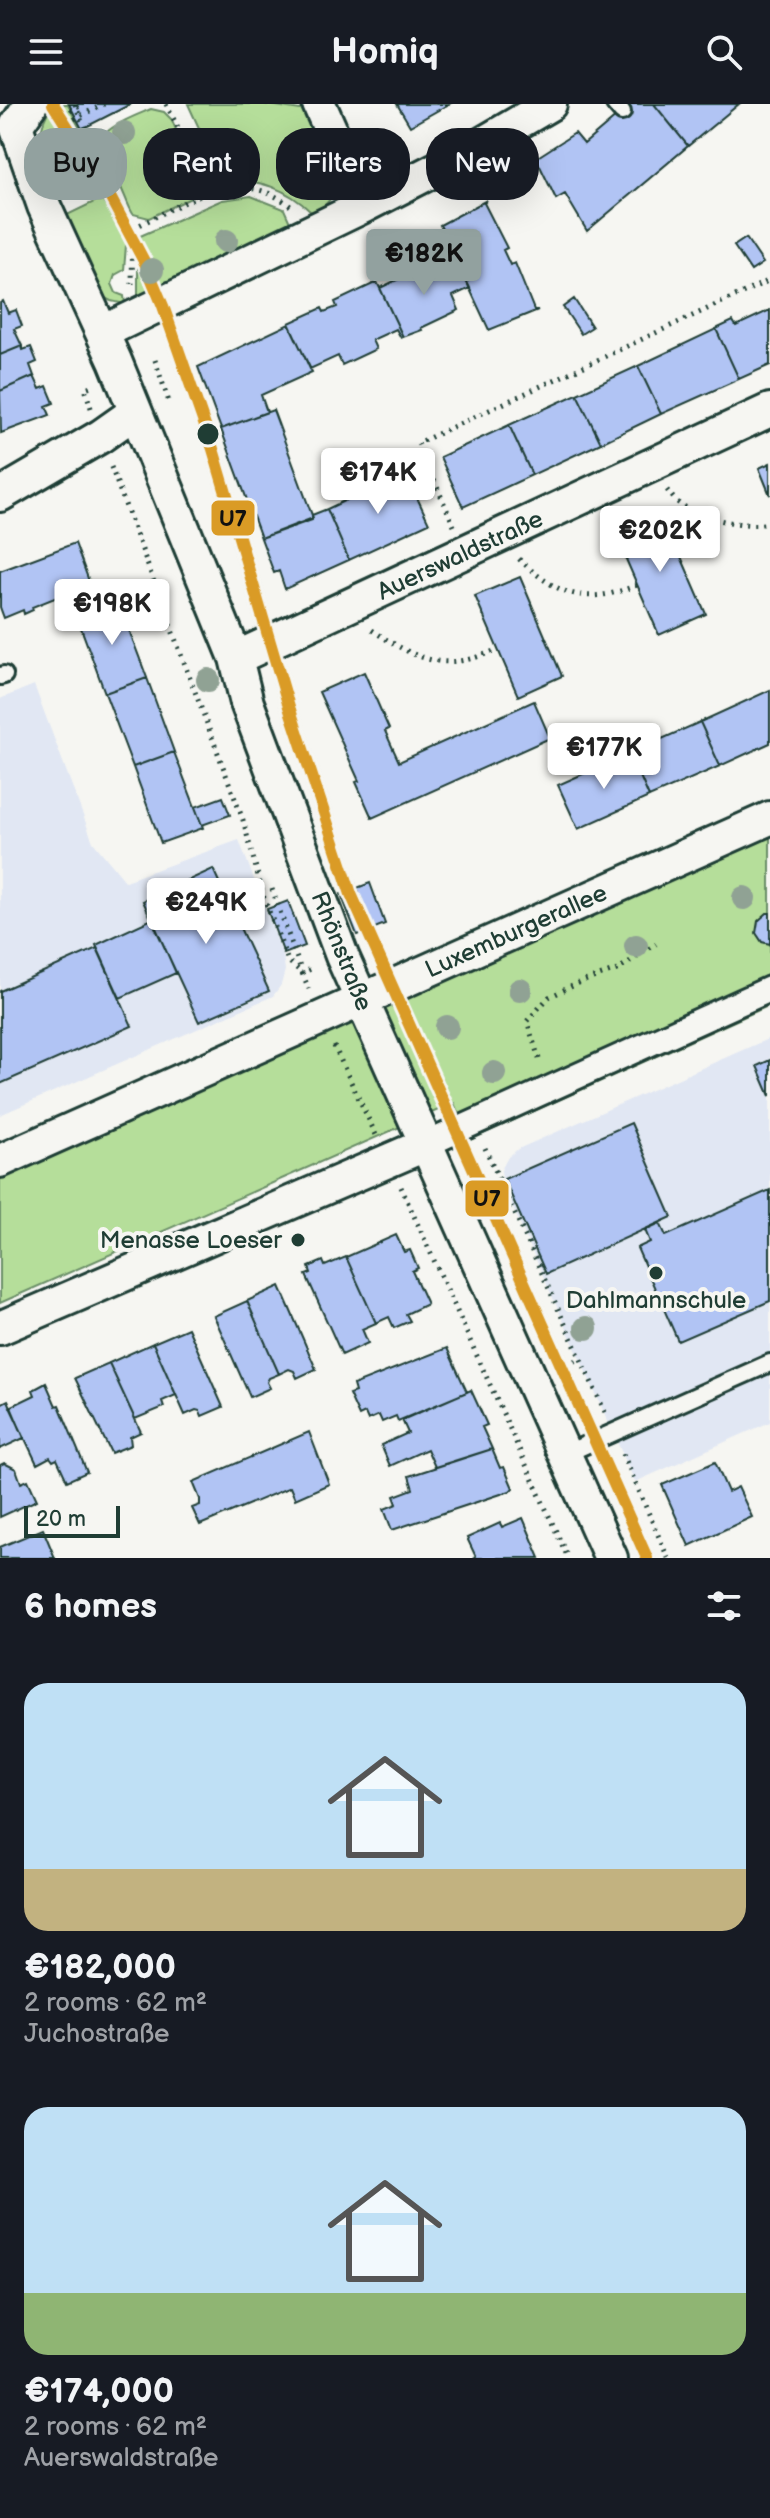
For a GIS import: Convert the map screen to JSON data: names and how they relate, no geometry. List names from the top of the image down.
{
  "streets": {
    "street": ["Auerswaldstraße", "Luxemburgerallee", "Rhönstraße"]
  },
  "crossings": [
    ["Auerswaldstraße", "Rhönstraße"],
    ["Luxemburgerallee", "Rhönstraße"]
  ],
  "places": ["Menasse Loeser", "Dahlmannschule"],
  "lines": ["transit line U7"],
  "scale_bar": "20 m",
  "page": {
    "header": "Homiq",
    "chip": [
      "Buy",
      "Rent",
      "Filters",
      "New"
    ],
    "price": [
      "€182K",
      "€174K",
      "€202K",
      "€198K",
      "€177K",
      "€249K"
    ],
    "scale": "20 m",
    "heading": "6 homes",
    "list": [
      {
        "name": "€182,000",
        "note": "2 rooms · 62 m² · Juchostraße"
      },
      {
        "name": "€174,000",
        "note": "2 rooms · 62 m² · Auerswaldstraße"
      }
    ]
  }
}
